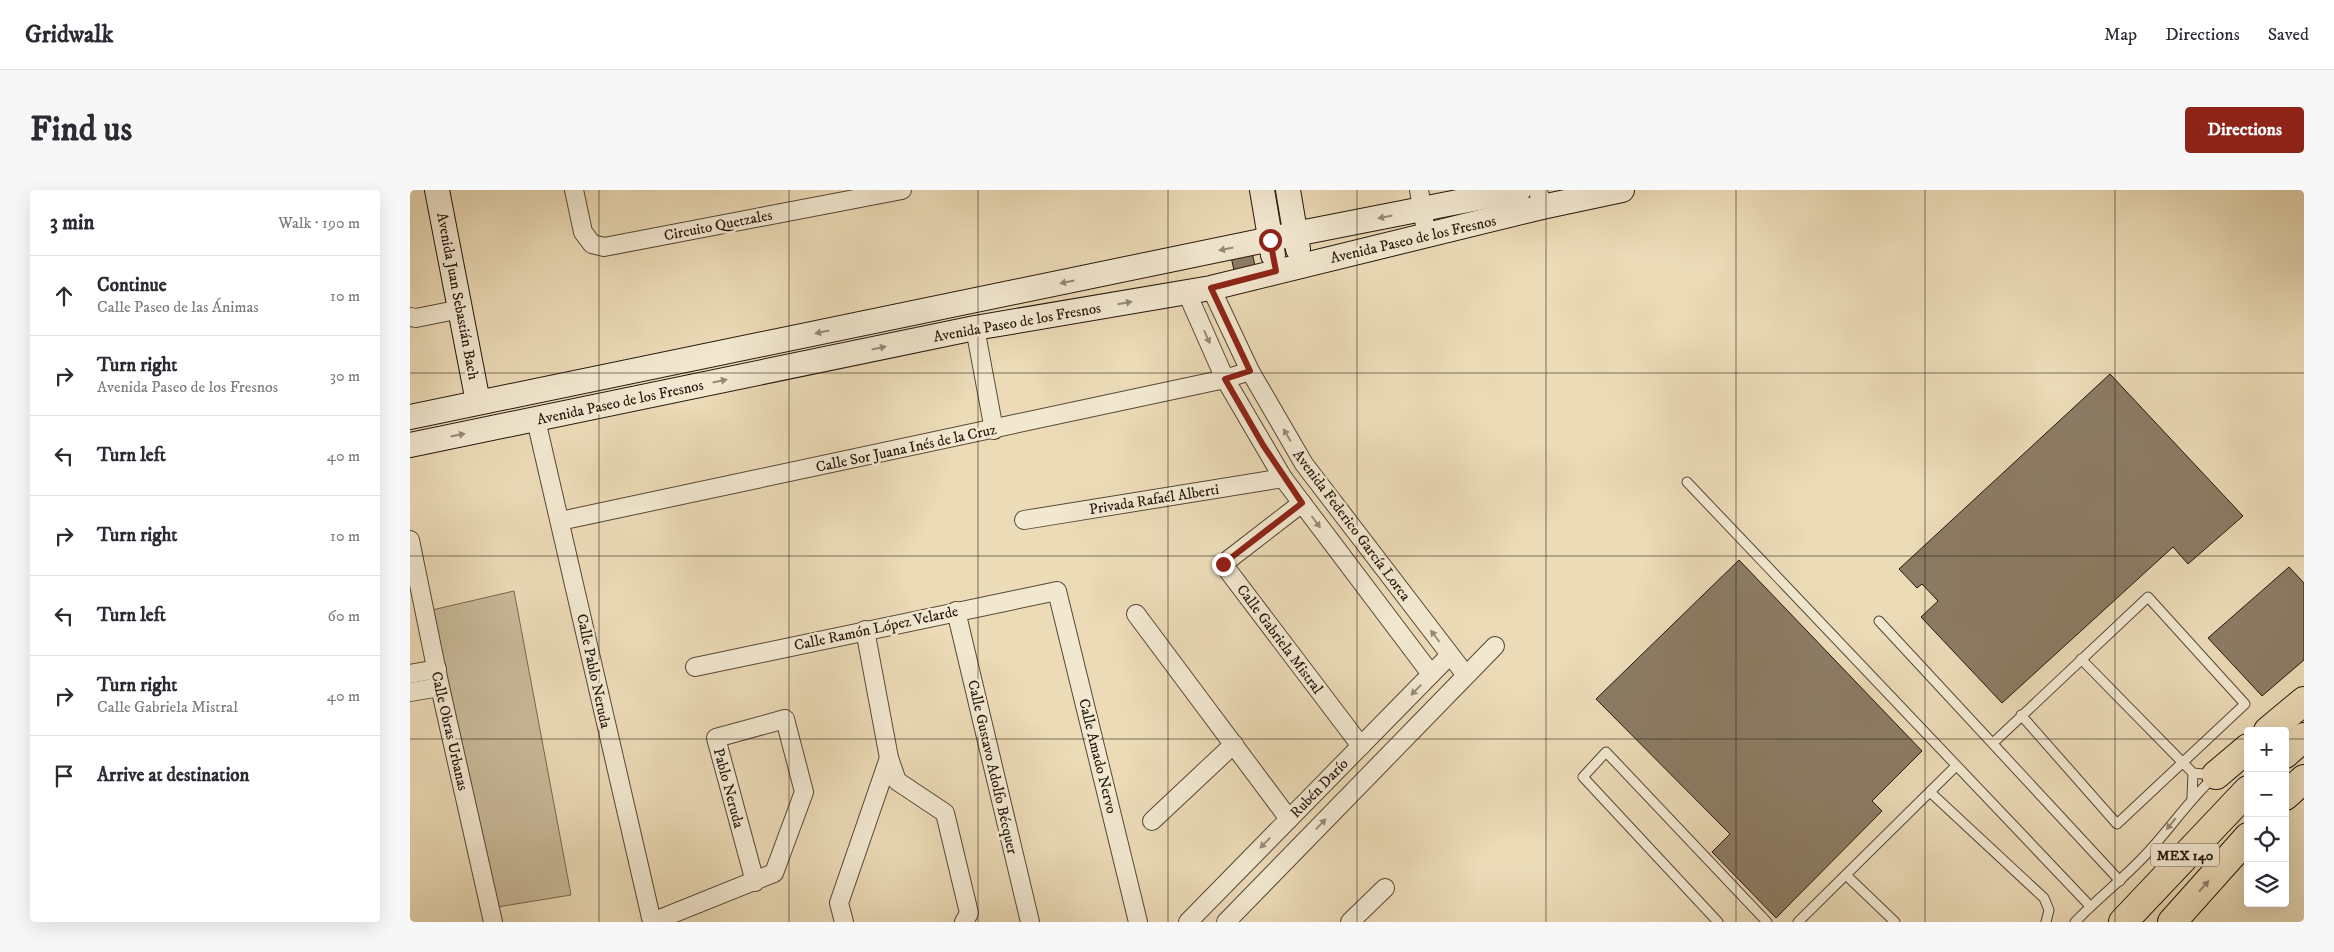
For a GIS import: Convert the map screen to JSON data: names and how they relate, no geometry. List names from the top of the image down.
{
  "streets": {
    "highway": ["MEX 140"],
    "street": [
      "Circuito Quetzales",
      "Avenida Paseo de los Fresnos",
      "Avenida Juan Sebastián Bach",
      "Calle Sor Juana Inés de la Cruz",
      "Privada Rafaél Alberti",
      "Avenida Federico García Lorca",
      "Calle Ramón López Velarde",
      "Calle Gabriela Mistral",
      "Calle Pablo Neruda",
      "Calle Obras Urbanas",
      "Calle Amado Nervo",
      "Calle Gustavo Adolfo Bécquer",
      "Pablo Neruda",
      "Rubén Darío"
    ]
  },
  "crossings": [
    ["Avenida Paseo de los Fresnos", "Avenida Juan Sebastián Bach"],
    ["Avenida Paseo de los Fresnos", "Avenida Federico García Lorca"],
    ["Avenida Paseo de los Fresnos", "Calle Pablo Neruda"],
    ["Calle Sor Juana Inés de la Cruz", "Avenida Federico García Lorca"],
    ["Calle Sor Juana Inés de la Cruz", "Calle Pablo Neruda"],
    ["Privada Rafaél Alberti", "Avenida Federico García Lorca"],
    ["Avenida Federico García Lorca", "Calle Gabriela Mistral"],
    ["Avenida Federico García Lorca", "Rubén Darío"],
    ["Calle Ramón López Velarde", "Calle Amado Nervo"],
    ["Calle Ramón López Velarde", "Calle Gustavo Adolfo Bécquer"],
    ["Calle Gabriela Mistral", "Rubén Darío"],
    ["Calle Pablo Neruda", "Pablo Neruda"]
  ],
  "page": {
    "header": "Gridwalk",
    "nav": ["Map", "Directions", "Saved"],
    "buttons": "Directions",
    "title": "Find us",
    "heading": ["3 min", "Walk · 190 m"],
    "list": [
      ["Continue", "Calle Paseo de las Ánimas", "10 m"],
      ["Turn right", "Avenida Paseo de los Fresnos", "30 m"],
      ["Turn left", "40 m"],
      ["Turn right", "10 m"],
      ["Turn left", "60 m"],
      ["Turn right", "Calle Gabriela Mistral", "40 m"],
      "Arrive at destination"
    ],
    "map_buttons": ["+", "−"]
  }
}
